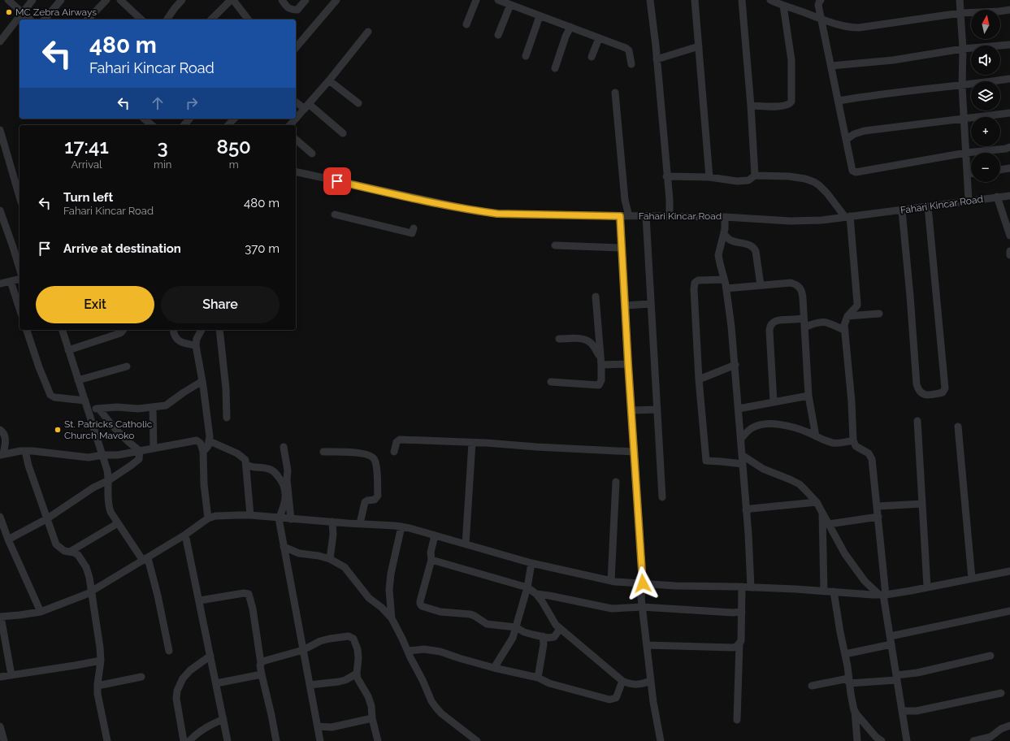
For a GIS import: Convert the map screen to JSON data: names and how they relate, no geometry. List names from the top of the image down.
{
  "streets": {
    "street": ["Fahari Kincar Road"]
  },
  "places": ["MC Zebra Airways", "St. Patricks Catholic Church Mavoko"],
  "north": "top",
  "page": {
    "map_buttons": ["+", "−"],
    "turn": ["480 m", "Fahari Kincar Road"],
    "eta": [
      "17:41",
      "Arrival",
      "3",
      "min",
      "850",
      "m"
    ],
    "list": [
      {
        "name": "Turn left",
        "note": "Fahari Kincar Road",
        "value": "480 m"
      },
      {
        "name": "Arrive at destination",
        "value": "370 m"
      }
    ],
    "buttons": ["Exit", "Share"]
  }
}
